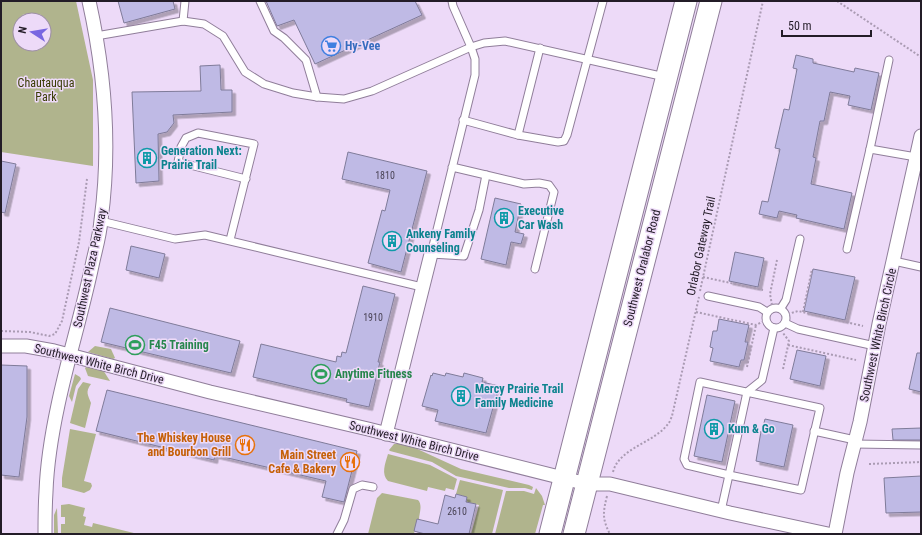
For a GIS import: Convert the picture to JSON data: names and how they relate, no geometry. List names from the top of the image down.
{
  "streets": {
    "main road": ["Southwest Oralabor Road"],
    "street": ["Southwest Plaza Parkway", "Southwest White Birch Circle", "Southwest White Birch Drive"],
    "path": ["Orlabor Gateway Trail"]
  },
  "crossings": [
    ["Orlabor Gateway Trail", "Southwest White Birch Drive"],
    ["Southwest Plaza Parkway", "Southwest White Birch Drive"],
    ["Southwest Oralabor Road", "Southwest White Birch Drive"]
  ],
  "parks": ["Chautauqua Park"],
  "places": {
    "supermarket": ["Hy-Vee"],
    "building": [
      "Generation Next: Prairie Trail",
      "Executive Car Wash",
      "Ankeny Family Counseling",
      "Mercy Prairie Trail Family Medicine",
      "Kum & Go"
    ],
    "sports": ["F45 Training", "Anytime Fitness"],
    "restaurant": ["The Whiskey House and Bourbon Grill", "Main Street Cafe & Bakery"]
  },
  "house_numbers": ["1810", "1910", "2610"],
  "scale_bar": "50 m",
  "north": "left"
}
